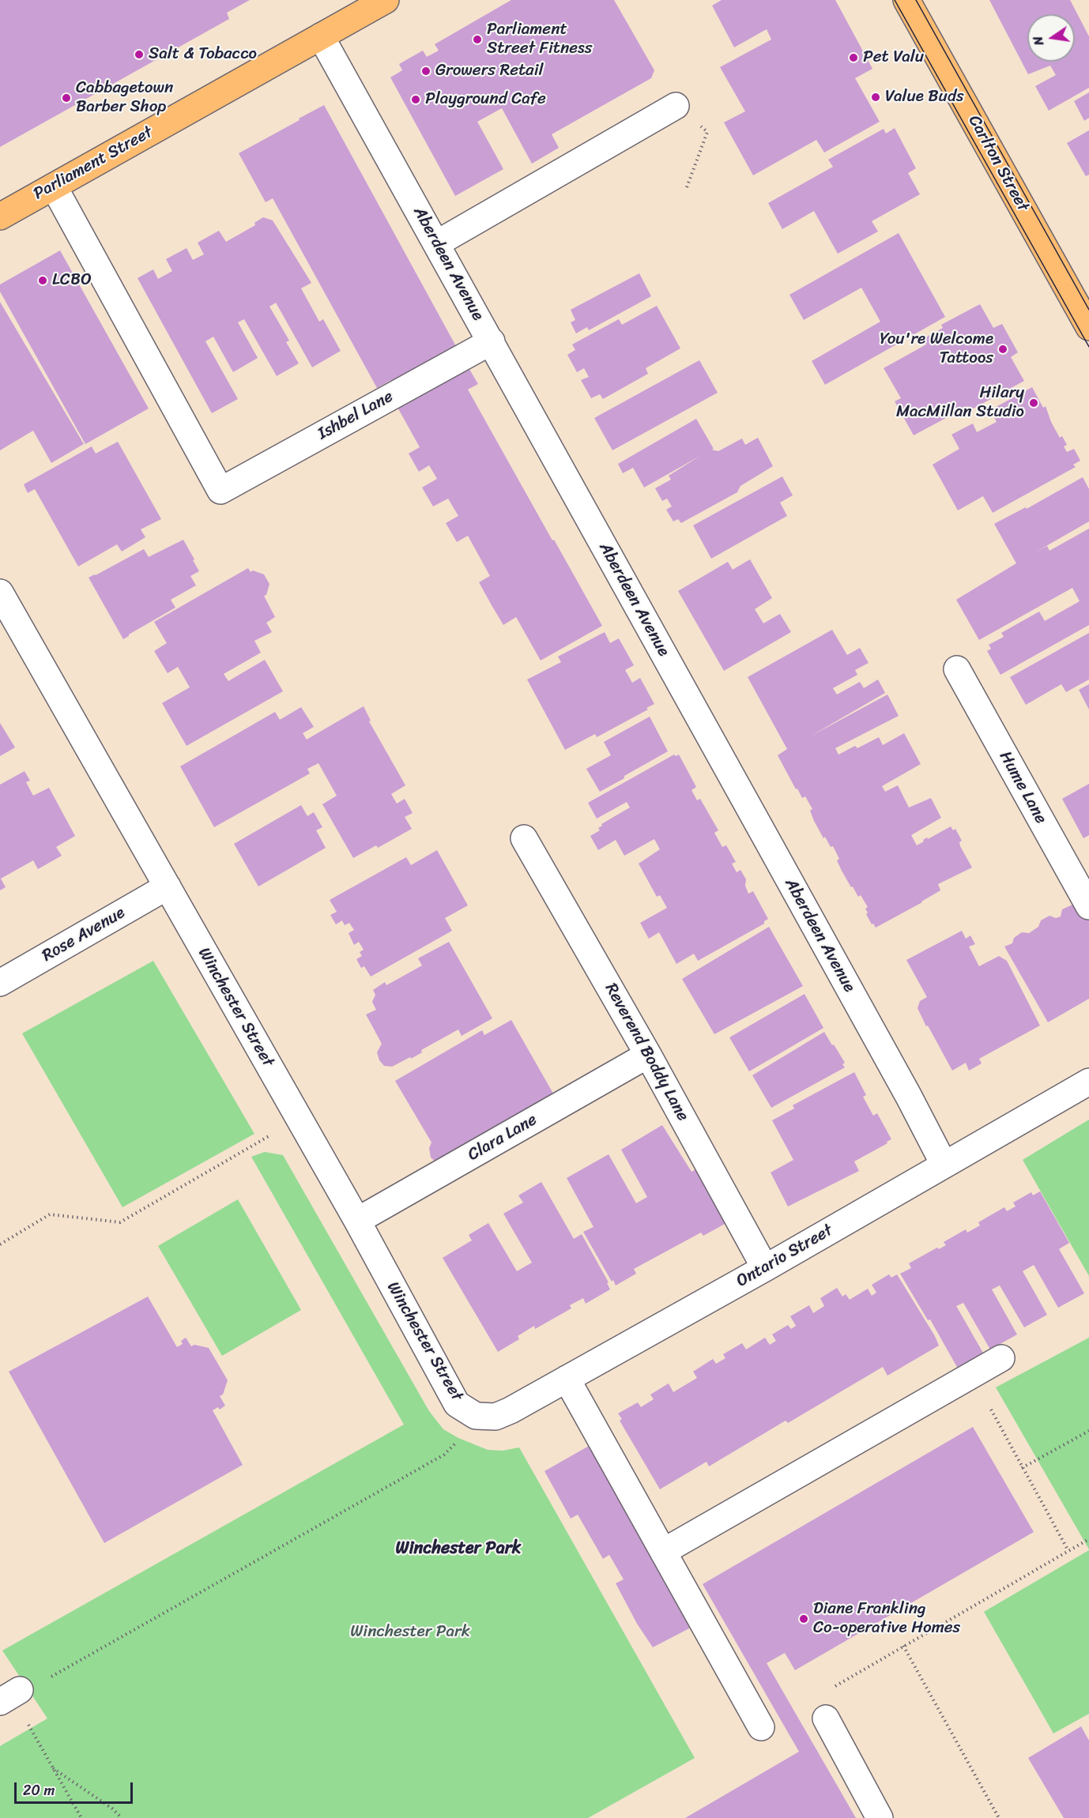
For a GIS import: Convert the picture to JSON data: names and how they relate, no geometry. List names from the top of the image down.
{
  "streets": {
    "main road": ["Parliament Street", "Carlton Street"],
    "street": [
      "Aberdeen Avenue",
      "Ishbel Lane",
      "Hume Lane",
      "Rose Avenue",
      "Winchester Street",
      "Reverend Boddy Lane",
      "Clara Lane",
      "Ontario Street"
    ]
  },
  "crossings": [
    ["Parliament Street", "Aberdeen Avenue"],
    ["Parliament Street", "Ishbel Lane"],
    ["Aberdeen Avenue", "Ishbel Lane"],
    ["Aberdeen Avenue", "Ontario Street"],
    ["Rose Avenue", "Winchester Street"],
    ["Winchester Street", "Clara Lane"],
    ["Winchester Street", "Ontario Street"],
    ["Reverend Boddy Lane", "Clara Lane"],
    ["Reverend Boddy Lane", "Ontario Street"]
  ],
  "districts": ["Winchester Park"],
  "parks": ["Winchester Park"],
  "places": [
    "Parliament Street Fitness",
    "Salt & Tobacco",
    "Pet Valu",
    "Growers Retail",
    "Value Buds",
    "Cabbagetown Barber Shop",
    "Playground Cafe",
    "LCBO",
    "You're Welcome Tattoos",
    "Hilary MacMillan Studio",
    "Diane Frankling Co-operative Homes"
  ],
  "scale_bar": "20 m",
  "north": "left"
}
